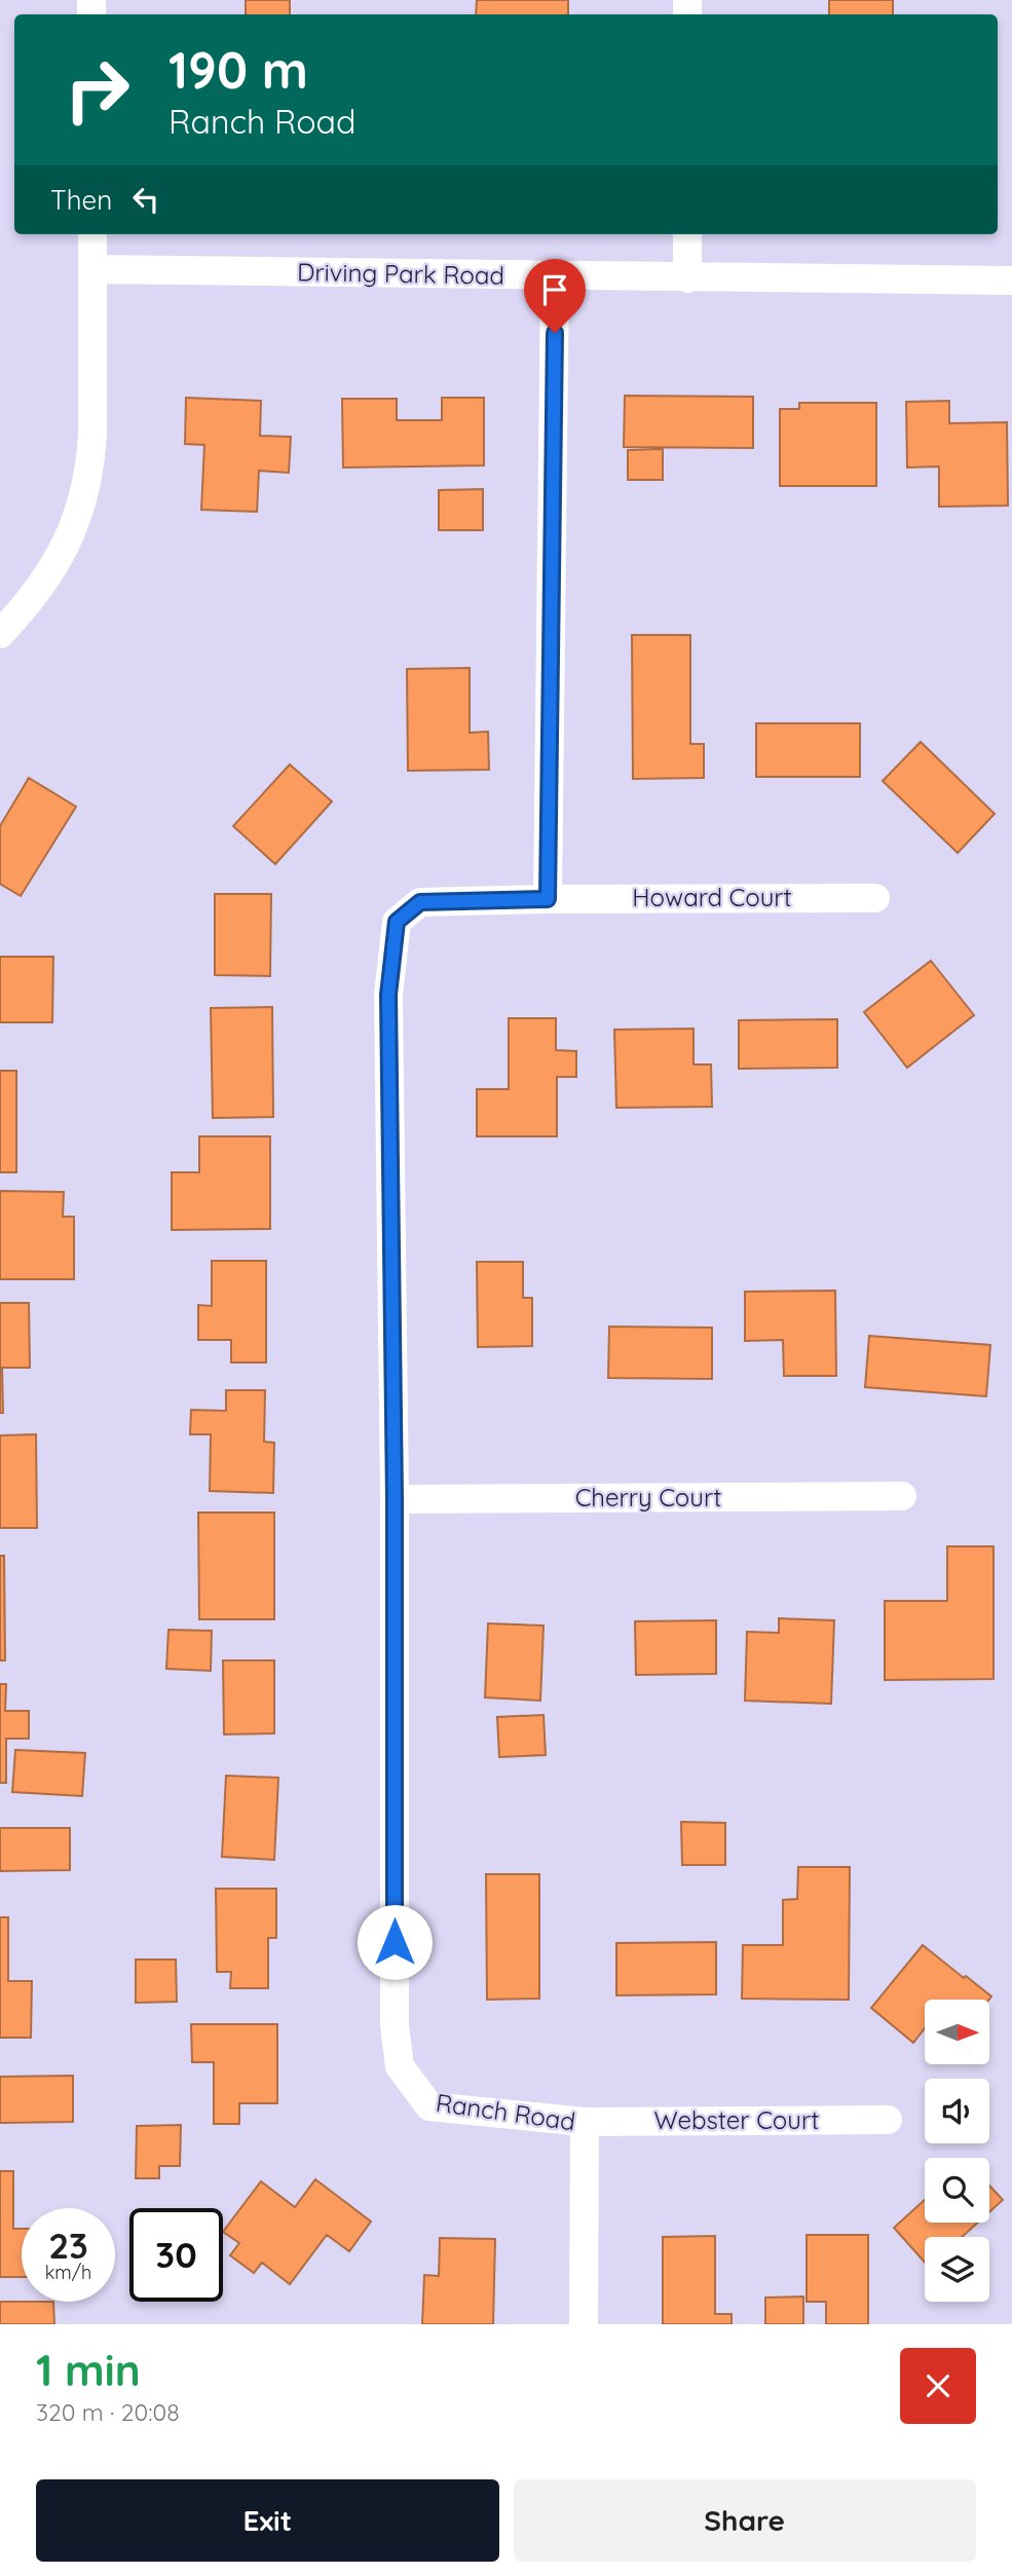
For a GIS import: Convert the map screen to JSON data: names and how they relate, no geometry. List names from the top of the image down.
{
  "streets": {
    "street": [
      "Driving Park Road",
      "Howard Court",
      "Cherry Court",
      "Ranch Road",
      "Webster Court"
    ]
  },
  "crossings": [
    ["Howard Court", "Ranch Road"],
    ["Cherry Court", "Ranch Road"],
    ["Ranch Road", "Webster Court"]
  ],
  "north": "right",
  "page": {
    "turn": ["190 m", "Ranch Road"],
    "then": "Then",
    "speed": "23 km/h",
    "limit": "30",
    "heading": ["1 min", "320 m · 20:08"],
    "buttons": ["Exit", "Share"]
  }
}
